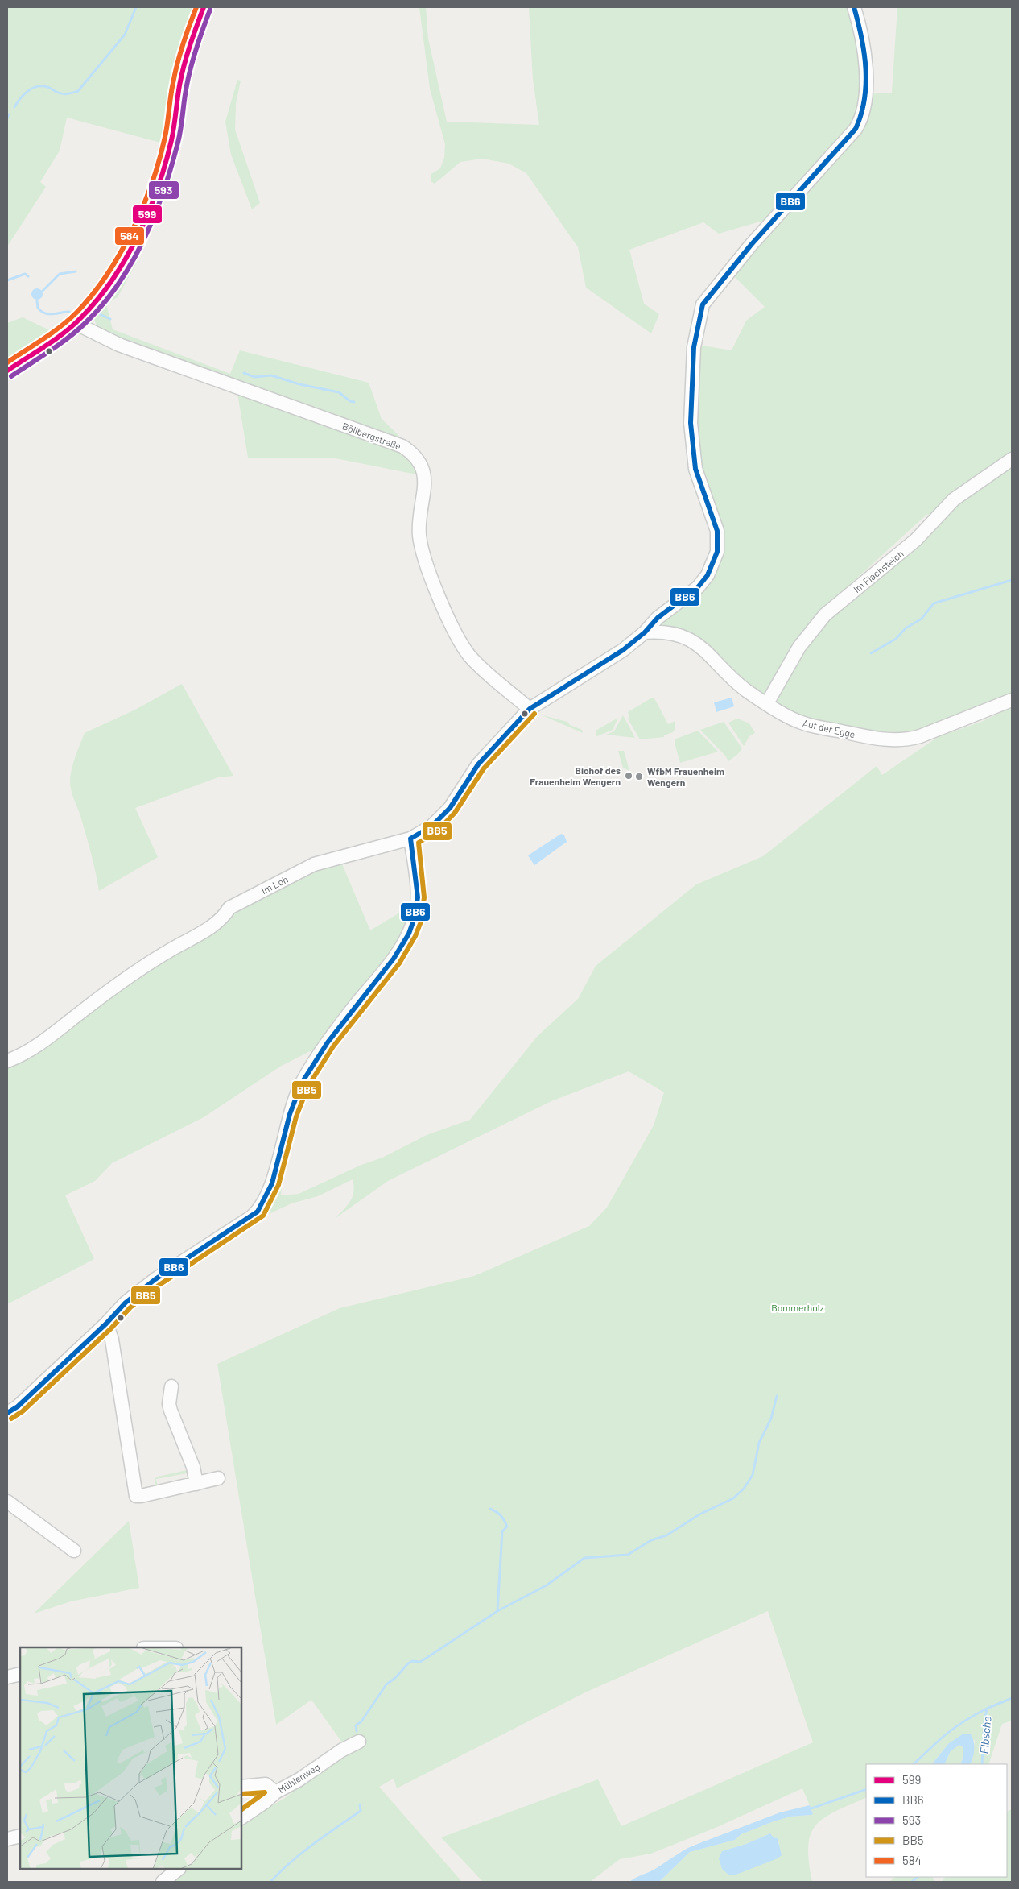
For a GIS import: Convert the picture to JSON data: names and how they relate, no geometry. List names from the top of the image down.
{
  "streets": {
    "street": [
      "Böllbergstraße",
      "Im Flachsteich",
      "Auf der Egge",
      "Im Loh",
      "Mühlenweg"
    ]
  },
  "crossings": [
    ["Böllbergstraße", "Im Loh"],
    ["Im Flachsteich", "Auf der Egge"],
    ["Auf der Egge", "Im Loh"]
  ],
  "water": ["Elbsche"],
  "parks": ["Bommerholz"],
  "places": ["Biohof des Frauenheim Wengern", "WfbM Frauenheim Wengern"],
  "lines": [
    "transit line 599",
    "transit line BB6",
    "transit line 584",
    "transit line 593",
    "transit line BB5"
  ],
  "legend": [
    "599",
    "BB6",
    "593",
    "BB5",
    "584"
  ]
}
